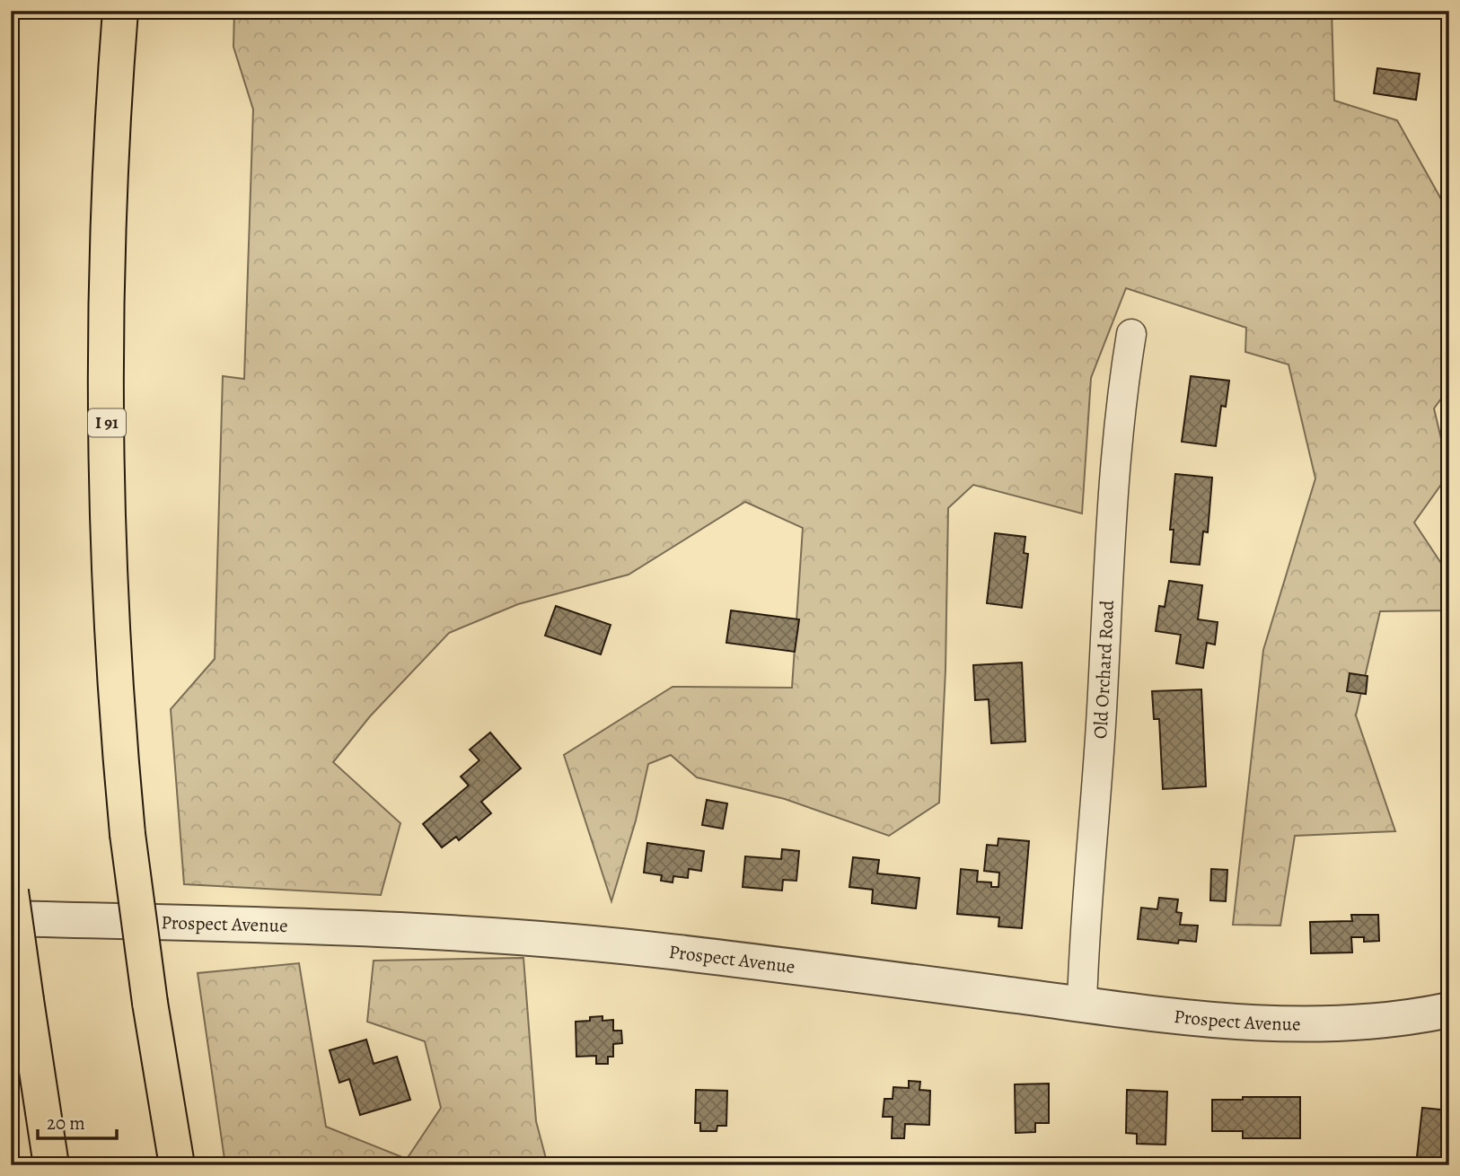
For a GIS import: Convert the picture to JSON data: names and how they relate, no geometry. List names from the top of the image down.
{
  "streets": {
    "highway": ["I 91"],
    "street": ["Old Orchard Road", "Prospect Avenue"]
  },
  "crossings": [
    ["Old Orchard Road", "Prospect Avenue"]
  ],
  "scale_bar": "20 m"
}
